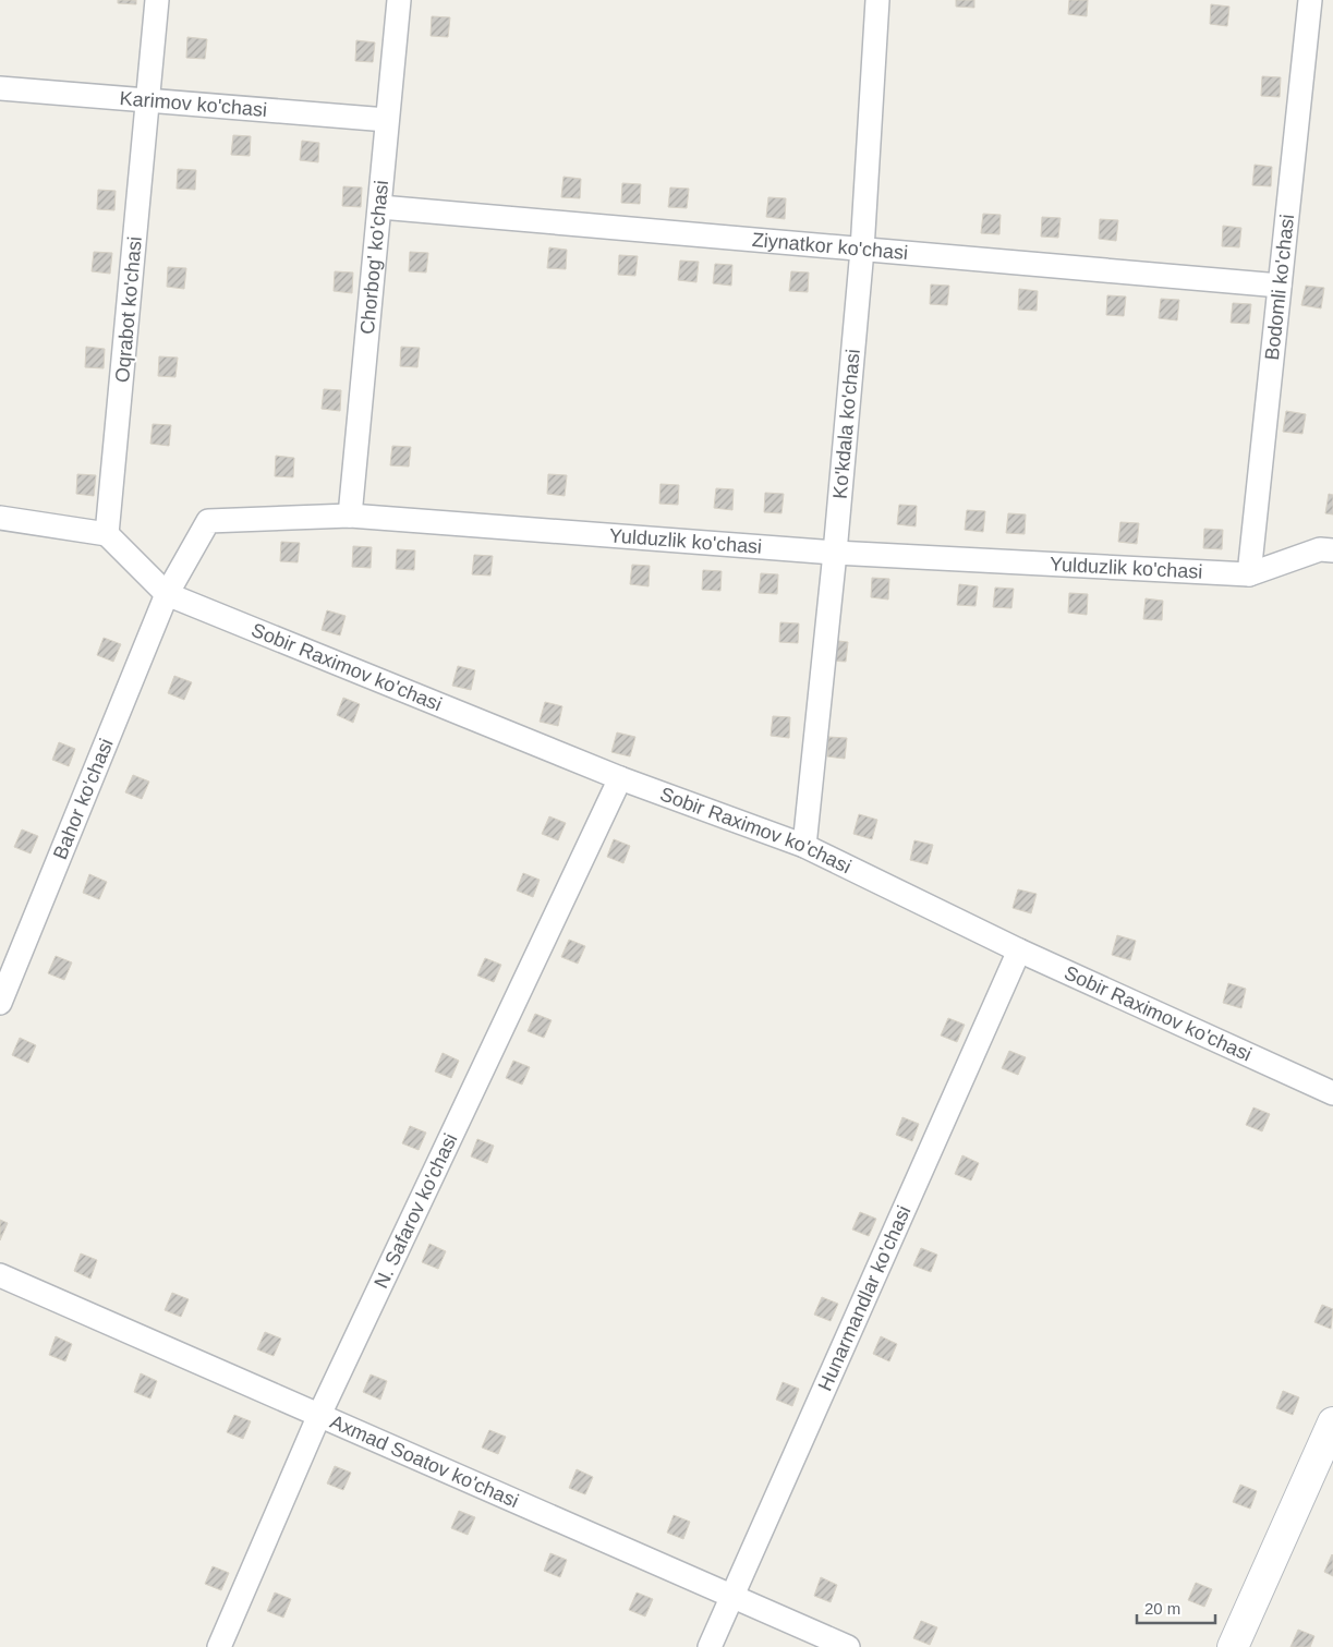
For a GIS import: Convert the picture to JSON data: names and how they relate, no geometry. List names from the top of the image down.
{
  "streets": {
    "street": [
      "Karimov ko'chasi",
      "Ziynatkor ko'chasi",
      "Chorbog' ko'chasi",
      "Bodomli ko'chasi",
      "Oqrabot ko'chasi",
      "Ko'kdala ko'chasi",
      "Yulduzlik ko'chasi",
      "Sobir Raximov ko'chasi",
      "Bahor ko'chasi",
      "N. Safarov ko'chasi",
      "Hunarmandlar ko'chasi",
      "Axmad Soatov ko'chasi"
    ]
  },
  "crossings": [
    ["Karimov ko'chasi", "Chorbog' ko'chasi"],
    ["Karimov ko'chasi", "Oqrabot ko'chasi"],
    ["Ziynatkor ko'chasi", "Chorbog' ko'chasi"],
    ["Ziynatkor ko'chasi", "Bodomli ko'chasi"],
    ["Ziynatkor ko'chasi", "Ko'kdala ko'chasi"],
    ["Chorbog' ko'chasi", "Yulduzlik ko'chasi"],
    ["Bodomli ko'chasi", "Yulduzlik ko'chasi"],
    ["Ko'kdala ko'chasi", "Yulduzlik ko'chasi"],
    ["Ko'kdala ko'chasi", "Sobir Raximov ko'chasi"],
    ["Yulduzlik ko'chasi", "Sobir Raximov ko'chasi"],
    ["Yulduzlik ko'chasi", "Bahor ko'chasi"],
    ["Sobir Raximov ko'chasi", "Bahor ko'chasi"],
    ["Sobir Raximov ko'chasi", "N. Safarov ko'chasi"],
    ["Sobir Raximov ko'chasi", "Hunarmandlar ko'chasi"],
    ["N. Safarov ko'chasi", "Axmad Soatov ko'chasi"],
    ["Hunarmandlar ko'chasi", "Axmad Soatov ko'chasi"]
  ],
  "scale_bar": "20 m"
}
